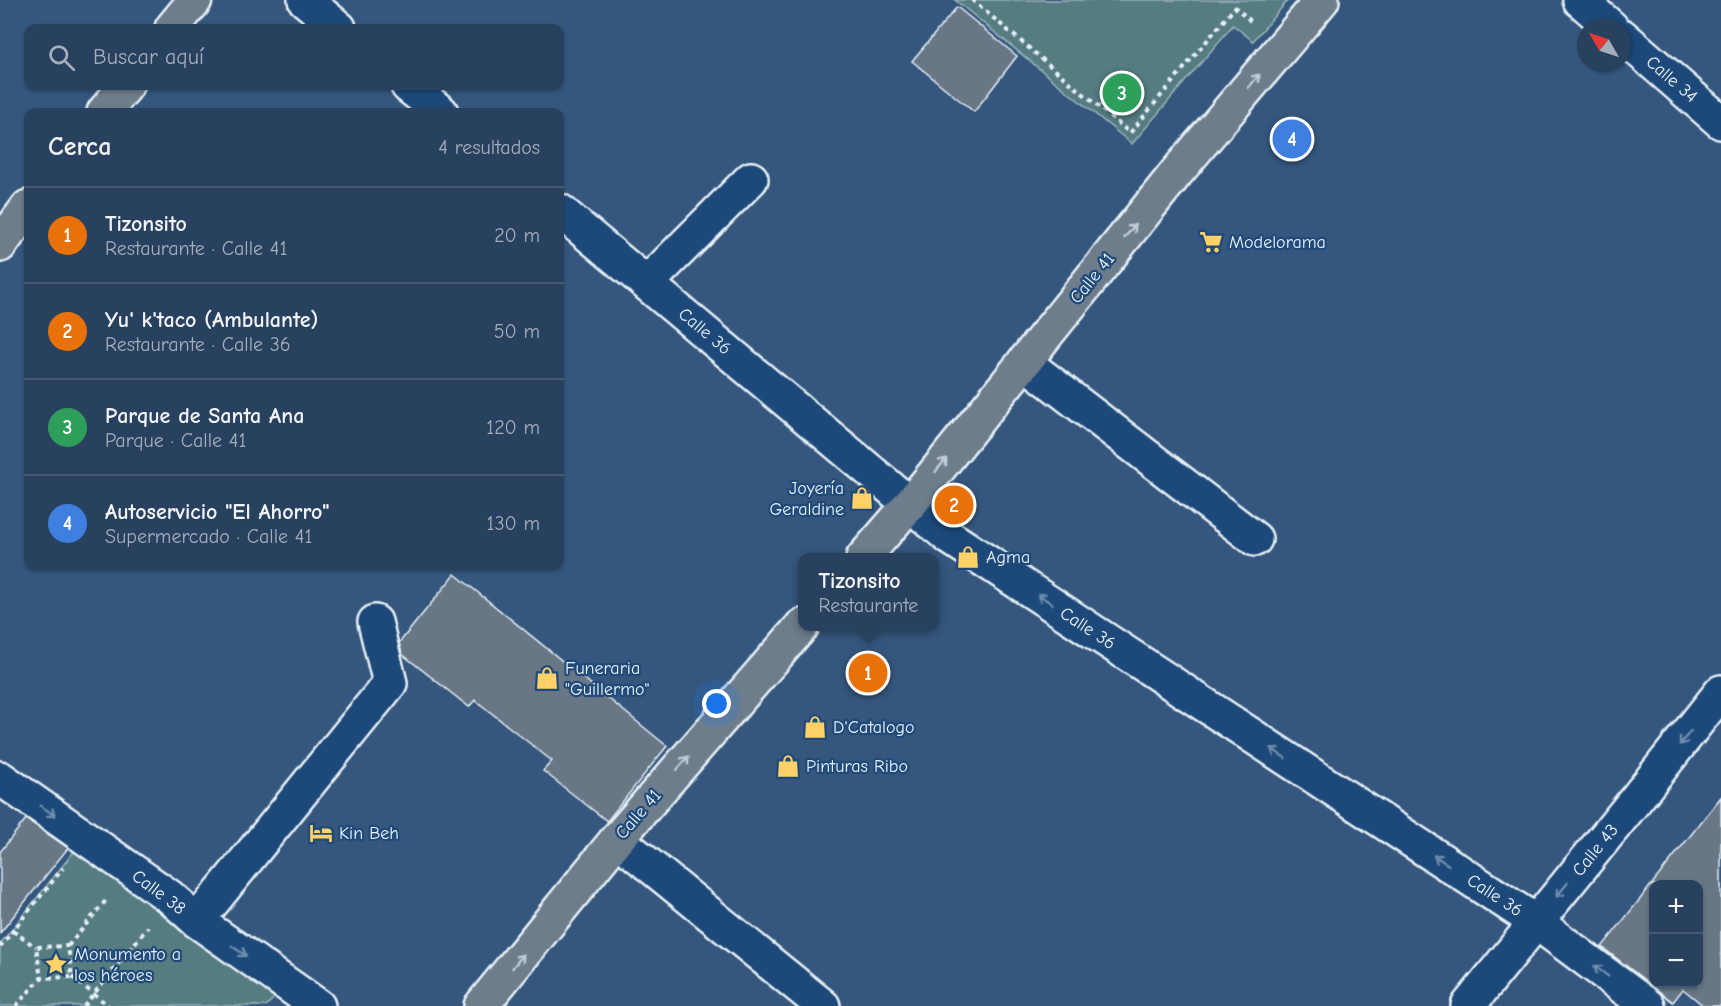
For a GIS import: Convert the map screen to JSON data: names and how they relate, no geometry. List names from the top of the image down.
{
  "streets": {
    "main road": ["Calle 41"],
    "street": [
      "Calle 34",
      "Calle 36",
      "Calle 43",
      "Calle 38"
    ]
  },
  "crossings": [
    ["Calle 41", "Calle 36"],
    ["Calle 36", "Calle 43"]
  ],
  "one_way": ["Calle 41", "Calle 43", "Calle 38"],
  "places": {
    "supermarket": ["Modelorama"],
    "shop": [
      "Joyería Geraldine",
      "Agma",
      "Funeraria \"Guillermo\"",
      "D'Catalogo",
      "Pinturas Ribo"
    ],
    "hotel": ["Kin Beh"],
    "place": ["Monumento a los héroes"]
  },
  "north": "top left",
  "page": {
    "search": "Buscar aquí",
    "pins": [
      "3",
      "4",
      "2",
      "1"
    ],
    "heading": ["Cerca", "4 resultados"],
    "list": [
      {
        "mark": "1",
        "name": "Tizonsito",
        "note": "Restaurante · Calle 41",
        "value": "20 m"
      },
      {
        "mark": "2",
        "name": "Yu' k'taco (Ambulante)",
        "note": "Restaurante · Calle 36",
        "value": "50 m"
      },
      {
        "mark": "3",
        "name": "Parque de Santa Ana",
        "note": "Parque · Calle 41",
        "value": "120 m"
      },
      {
        "mark": "4",
        "name": "Autoservicio \"El Ahorro\"",
        "note": "Supermercado · Calle 41",
        "value": "130 m"
      }
    ],
    "popup": ["Tizonsito", "Restaurante"],
    "map_buttons": ["+", "−"]
  }
}
